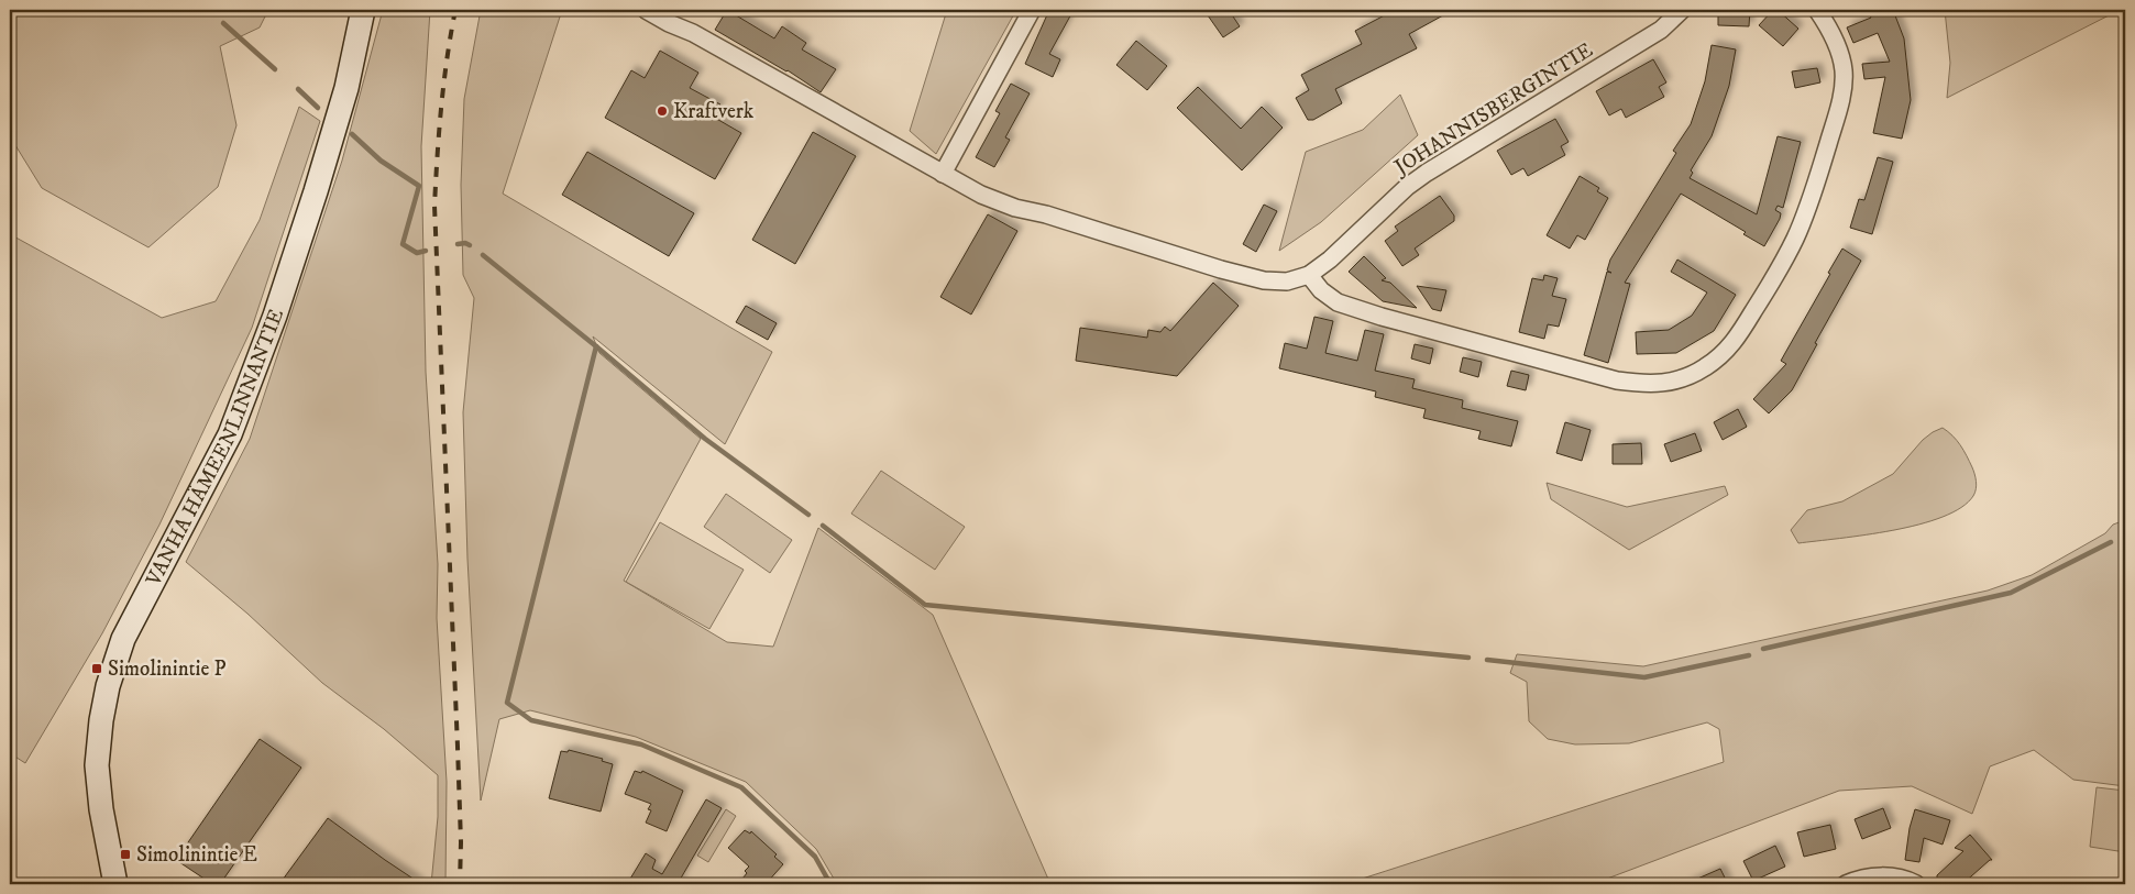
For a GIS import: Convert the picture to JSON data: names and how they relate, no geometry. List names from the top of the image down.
{
  "streets": {
    "street": ["JOHANNISBERGINTIE", "VANHA HÄMEENLINNANTIE"]
  },
  "places": {
    "other": ["Kraftverk"],
    "transit": ["Simolinintie P", "Simolinintie E"]
  }
}
